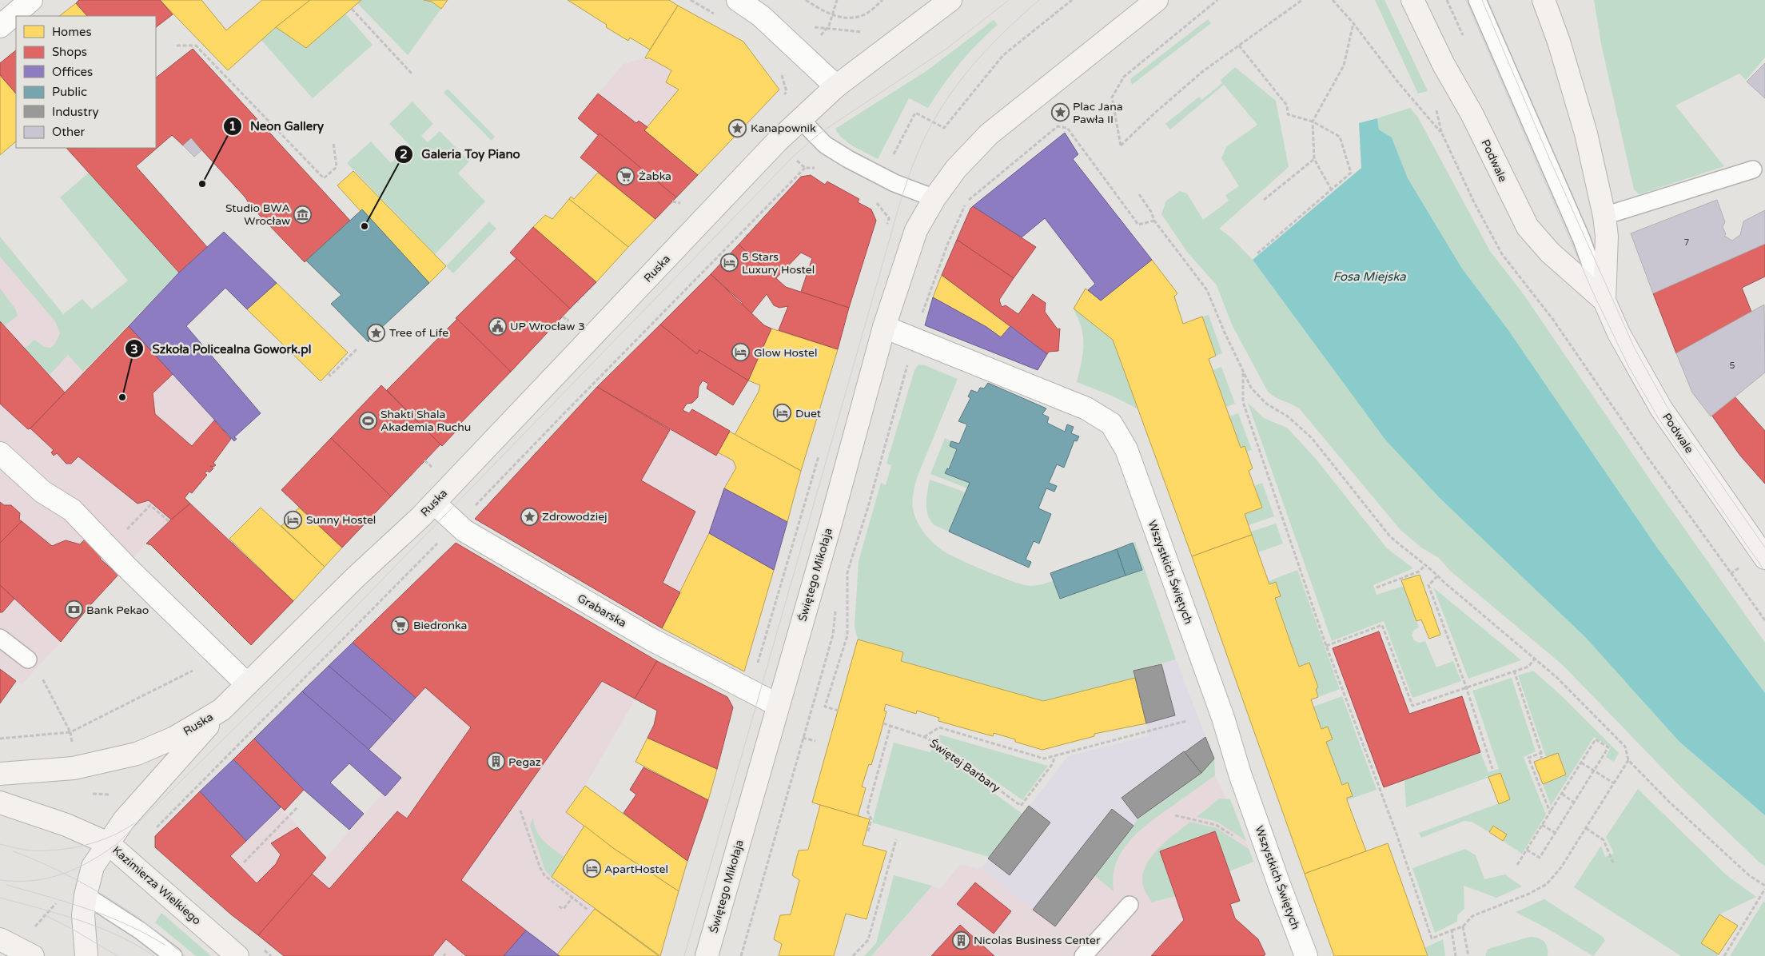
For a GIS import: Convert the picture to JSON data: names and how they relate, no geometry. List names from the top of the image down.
{
  "streets": {
    "main road": [
      "Podwale",
      "Ruska",
      "Świętego Mikołaja",
      "Kazimierza Wielkiego"
    ],
    "street": ["Wszystkich Świętych", "Grabarska"],
    "path": ["Świętej Barbary"]
  },
  "crossings": [
    ["Ruska", "Grabarska"],
    ["Wszystkich Świętych", "Świętego Mikołaja"],
    ["Świętego Mikołaja", "Grabarska"]
  ],
  "water": ["Fosa Miejska"],
  "places": {
    "place": [
      "Plac Jana Pawła II",
      "Kanapownik",
      "Tree of Life",
      "Zdrowodziej"
    ],
    "supermarket": ["Żabka", "Biedronka"],
    "other": ["Neon Gallery", "Galeria Toy Piano", "Szkoła Policealna Gowork.pl"],
    "museum": ["Studio BWA Wrocław"],
    "hotel": [
      "5 Stars Luxury Hostel",
      "Glow Hostel",
      "Duet",
      "Sunny Hostel",
      "ApartHostel"
    ],
    "public building": ["UP Wrocław 3"],
    "sports": ["Shakti Shala Akademia Ruchu"],
    "bank": ["Bank Pekao"],
    "building": ["Pegaz", "Nicolas Business Center"]
  },
  "house_numbers": ["7", "5"],
  "legend": [
    "Homes",
    "Shops",
    "Offices",
    "Public",
    "Industry",
    "Other"
  ]
}
